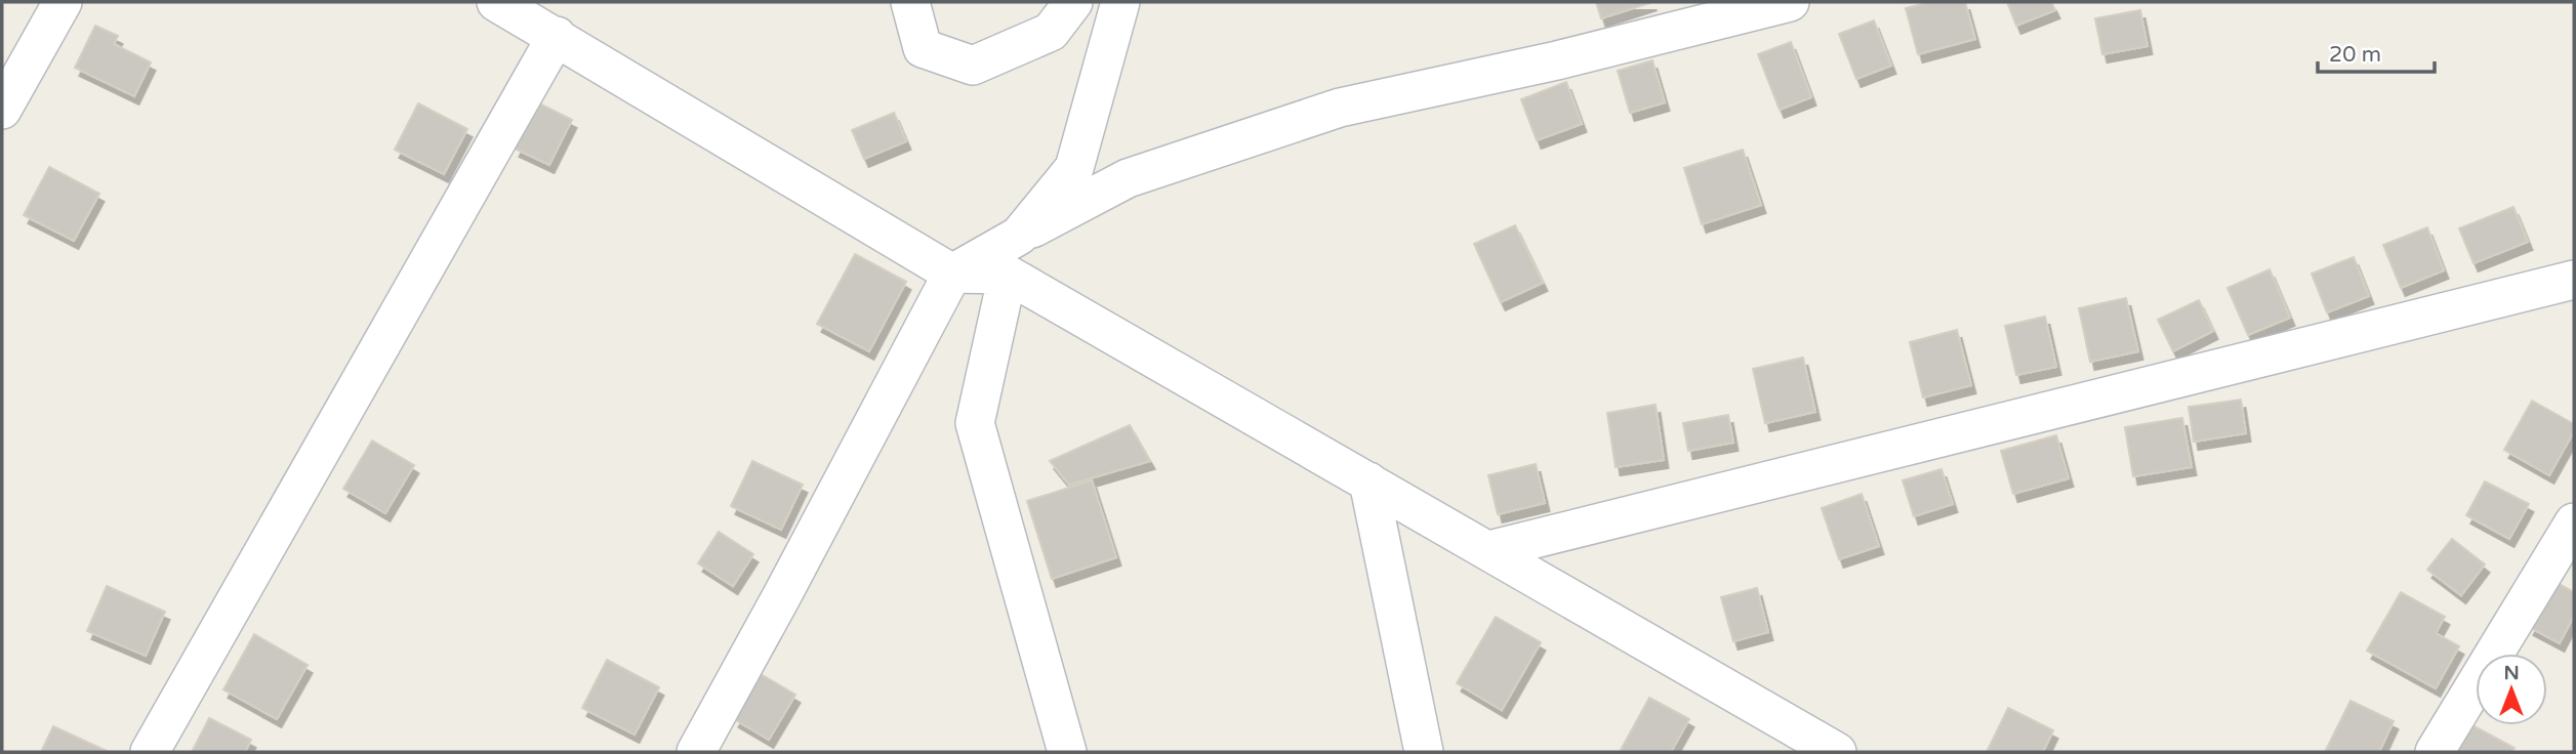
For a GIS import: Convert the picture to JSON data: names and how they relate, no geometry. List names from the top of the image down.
{
  "scale_bar": "20 m",
  "north": "top"
}
